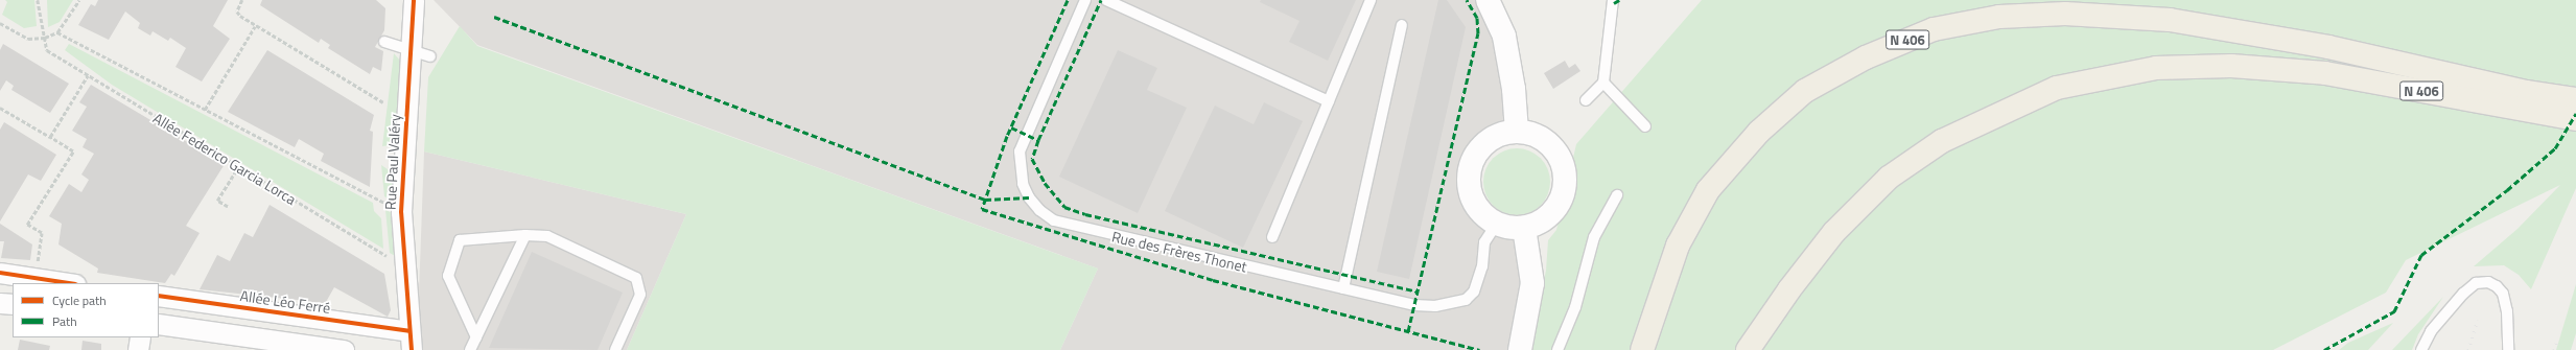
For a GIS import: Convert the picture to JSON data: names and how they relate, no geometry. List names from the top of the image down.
{
  "streets": {
    "highway": ["N 406"],
    "street": ["Rue Paul Valéry", "Allée Léo Ferré"],
    "lane": ["Rue des Frères Thonet"],
    "path": ["Allée Federico Garcia Lorca"]
  },
  "crossings": [
    ["Allée Federico Garcia Lorca", "Rue Paul Valéry"],
    ["Rue Paul Valéry", "Allée Léo Ferré"]
  ],
  "legend": ["Cycle path", "Path"]
}
